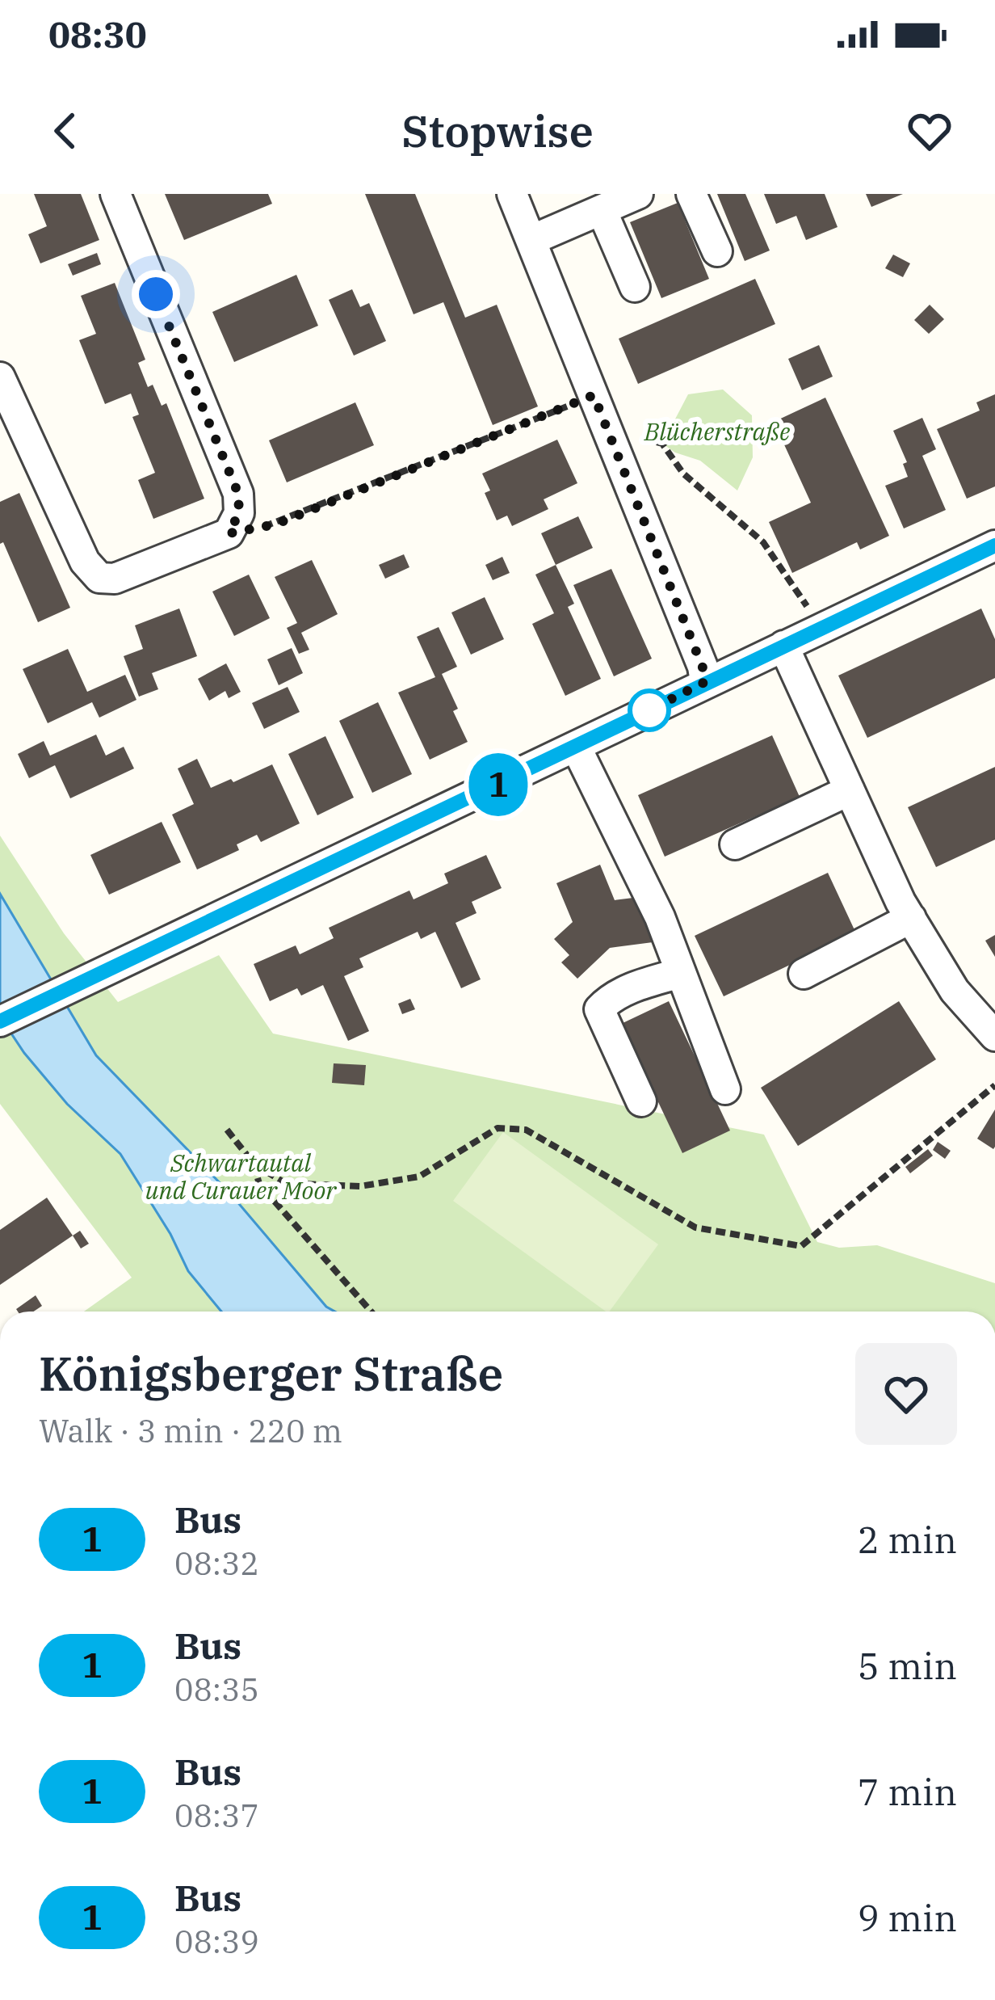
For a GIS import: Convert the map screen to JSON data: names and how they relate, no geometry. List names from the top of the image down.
{
  "parks": ["Blücherstraße", "Schwartautal und Curauer Moor"],
  "lines": ["bus line 1"],
  "page": {
    "status": "08:30",
    "header": "Stopwise",
    "on_map": "1",
    "heading": ["Königsberger Straße", "Walk · 3 min · 220 m"],
    "list": [
      {
        "mark": "1",
        "name": "Bus",
        "note": "08:32",
        "value": "2 min"
      },
      {
        "mark": "1",
        "name": "Bus",
        "note": "08:35",
        "value": "5 min"
      },
      {
        "mark": "1",
        "name": "Bus",
        "note": "08:37",
        "value": "7 min"
      },
      {
        "mark": "1",
        "name": "Bus",
        "note": "08:39",
        "value": "9 min"
      }
    ]
  }
}
